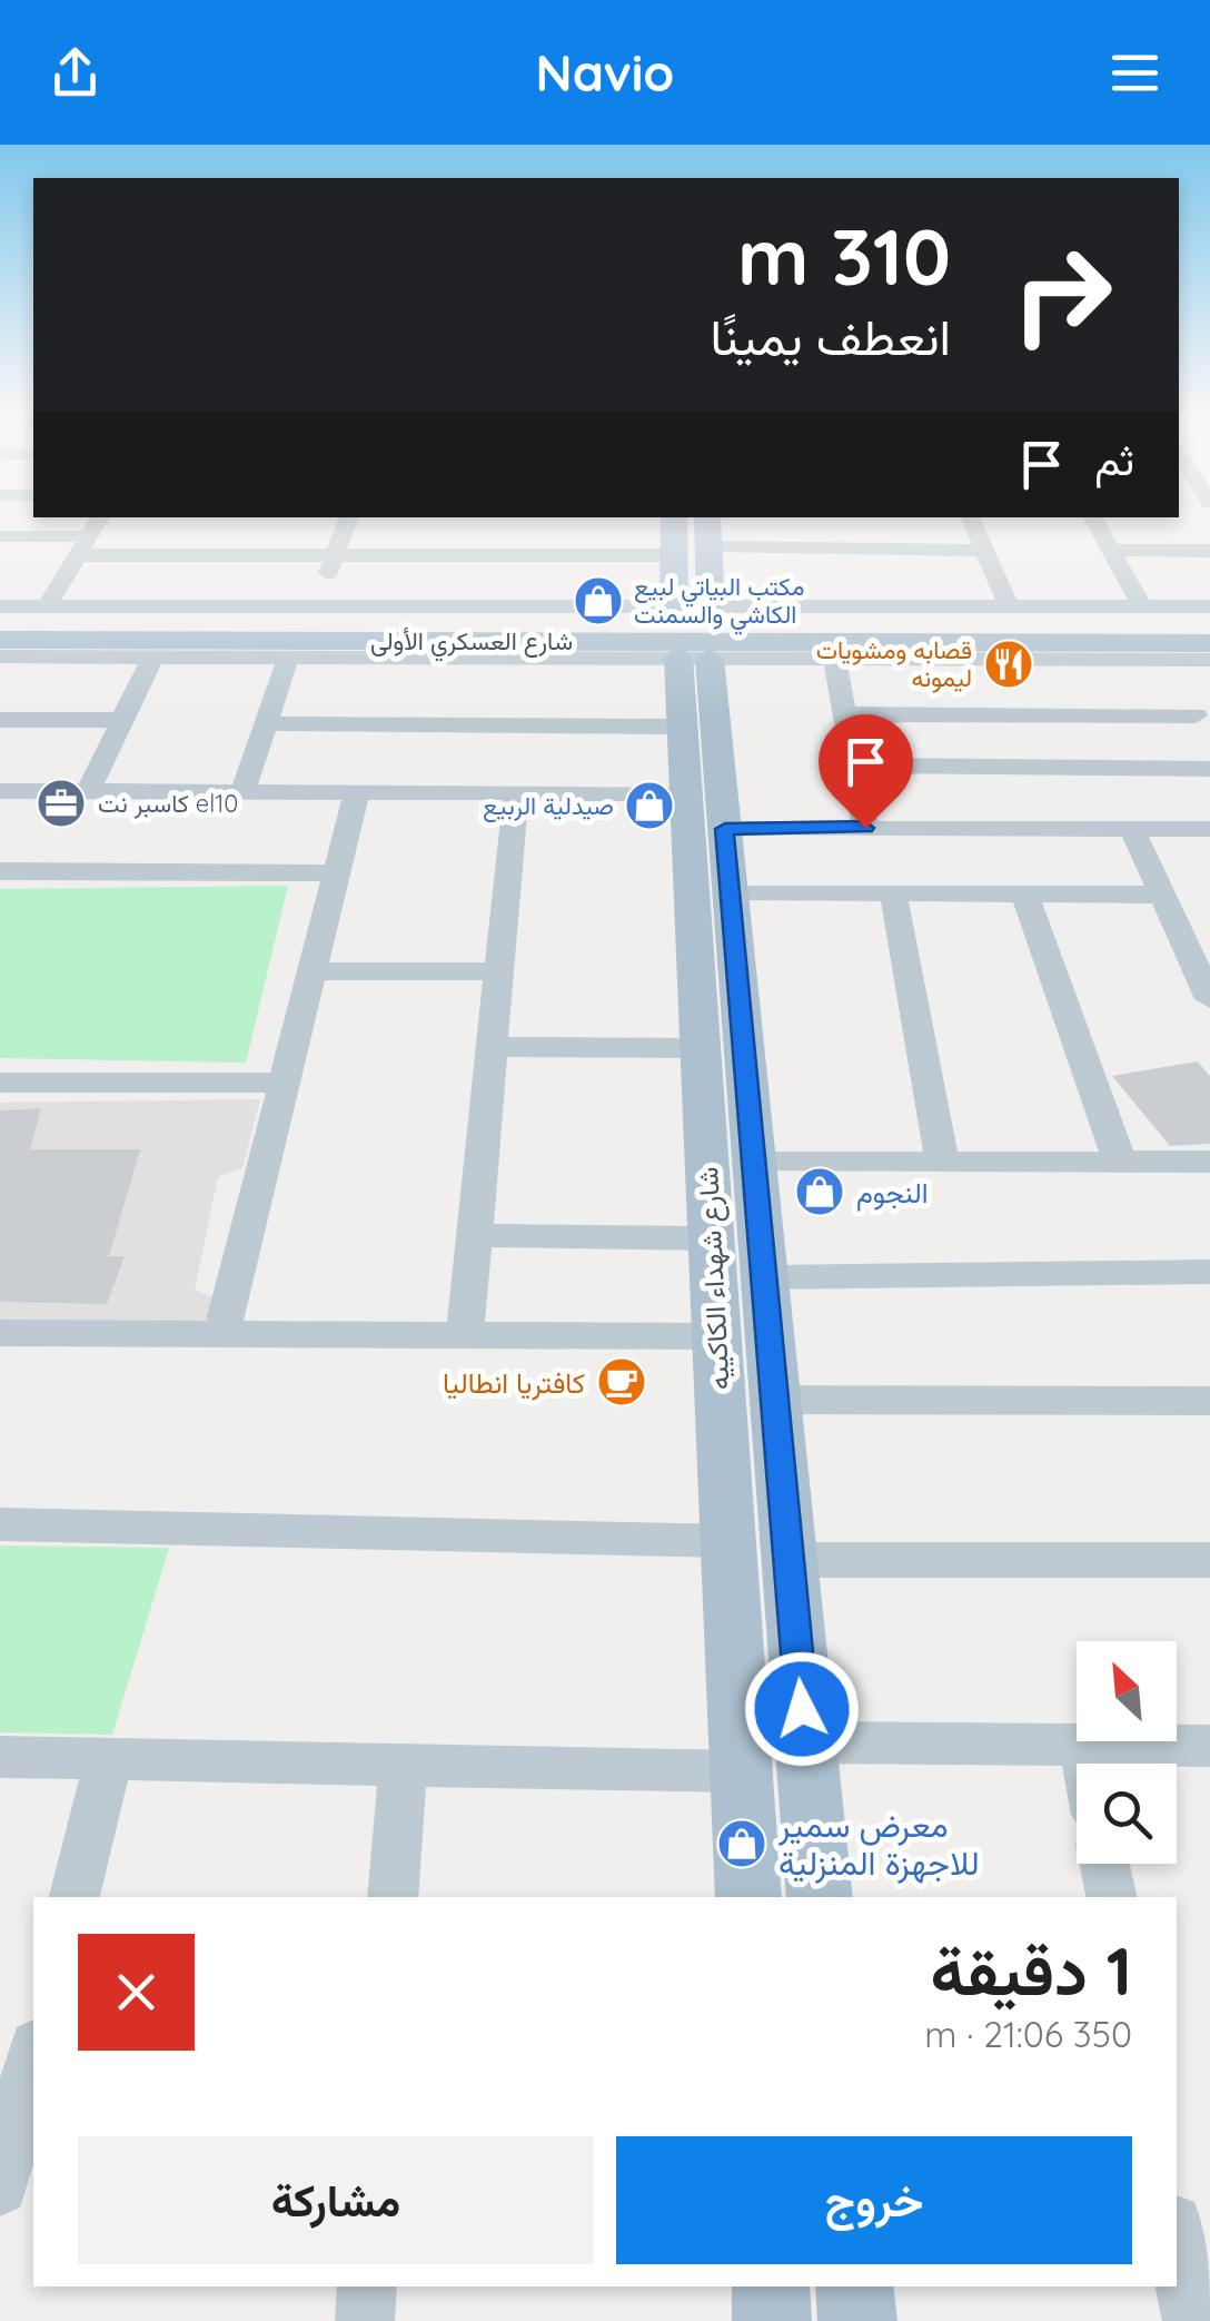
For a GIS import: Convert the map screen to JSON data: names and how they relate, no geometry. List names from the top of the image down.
{
  "streets": {
    "main road": ["شارع العسكري الأولى", "شارع شهداء الكاكييه"]
  },
  "crossings": [
    ["شارع العسكري الأولى", "شارع شهداء الكاكييه"]
  ],
  "places": {
    "shop": [
      "مكتب البياتي لبيع الكاشي والسمنت",
      "صيدلية الربيع",
      "النجوم",
      "معرض سمير للاجهزة المنزلية"
    ],
    "restaurant": ["قصابه ومشويات ليمونه"],
    "office": ["كاسبر نت el10"],
    "cafe": ["كافتريا انطاليا"]
  },
  "north": "top left",
  "page": {
    "header": "Navio",
    "turn": ["310 m", "انعطف يمينًا"],
    "then": "ثم",
    "heading": ["1 دقيقة", "350 m · 21:06"],
    "buttons": ["خروج", "مشاركة"]
  }
}
